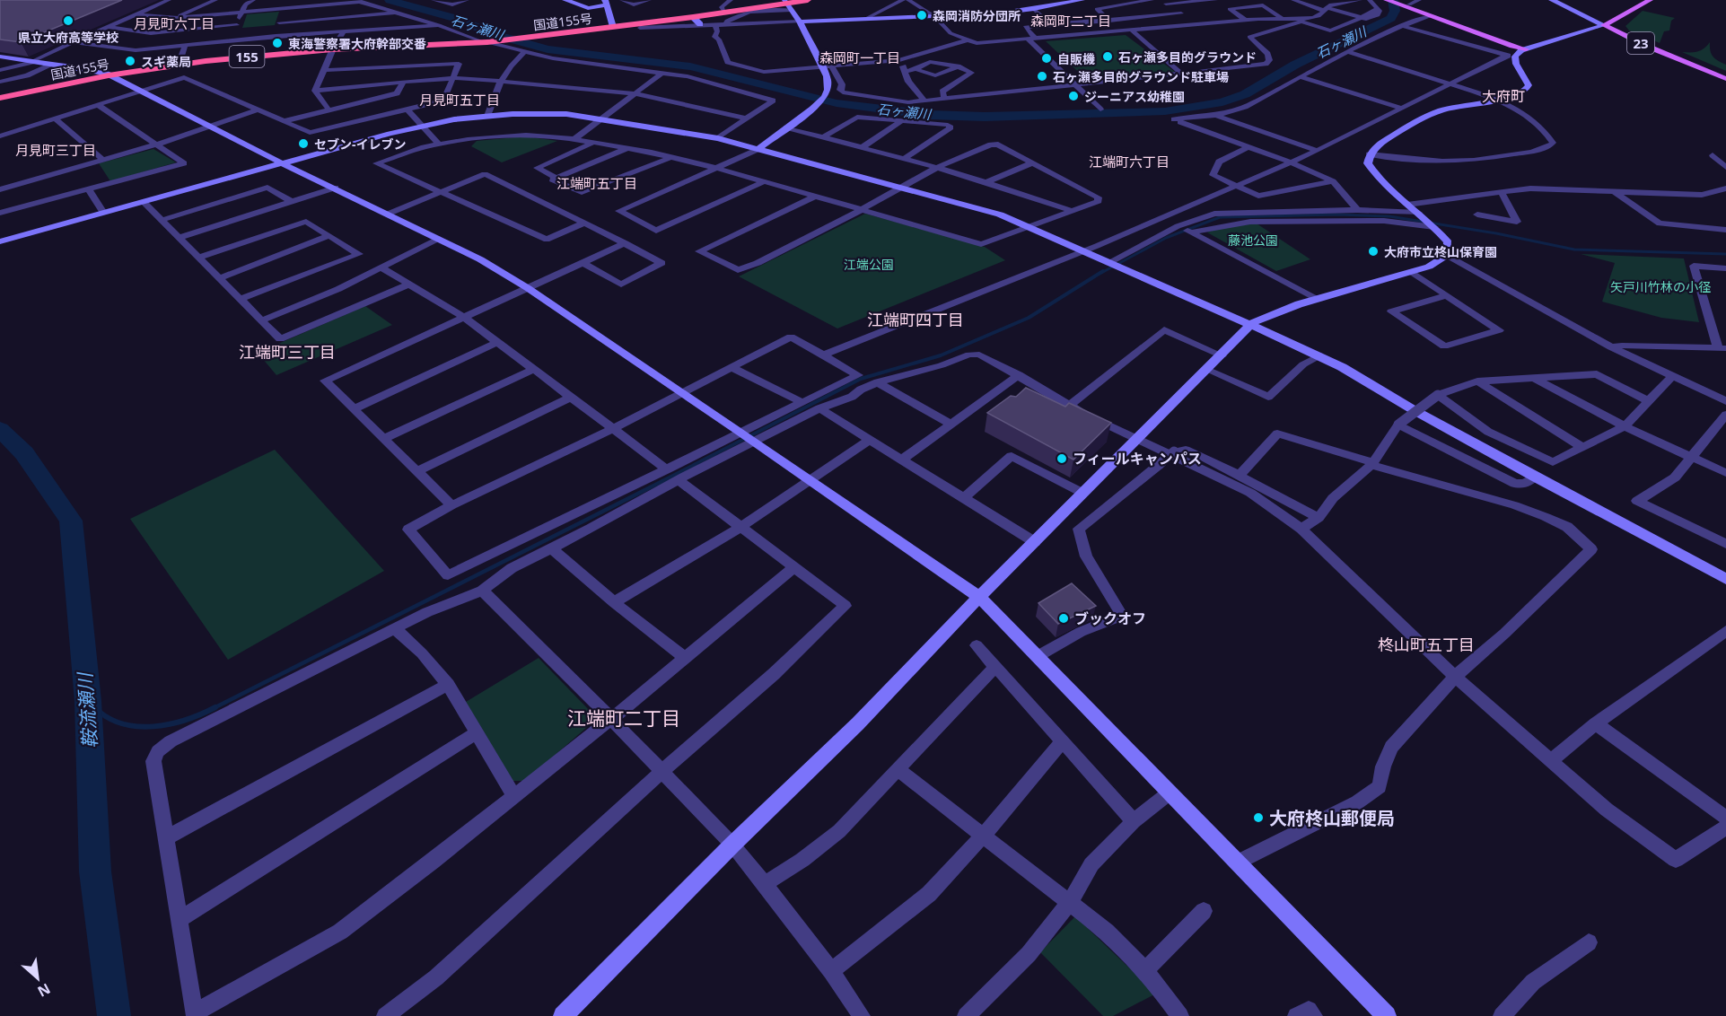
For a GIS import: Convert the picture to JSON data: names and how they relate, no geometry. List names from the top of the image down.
{
  "streets": {
    "highway": ["国道155号", "155"],
    "main road": ["23"]
  },
  "districts": [
    "森岡町二丁目",
    "月見町六丁目",
    "森岡町一丁目",
    "大府町",
    "月見町五丁目",
    "月見町三丁目",
    "江端町六丁目",
    "江端町五丁目",
    "江端町四丁目",
    "江端町三丁目",
    "柊山町五丁目",
    "江端町二丁目"
  ],
  "water": ["石ヶ瀬川", "鞍流瀬川"],
  "parks": ["藤池公園", "江端公園", "矢戸川竹林の小径"],
  "places": [
    "森岡消防分団所",
    "県立大府高等学校",
    "東海警察署大府幹部交番",
    "石ヶ瀬多目的グラウンド",
    "自販機",
    "スギ薬局",
    "石ヶ瀬多目的グラウンド駐車場",
    "ジーニアス幼稚園",
    "セブン-イレブン",
    "大府市立柊山保育園",
    "フィールキャンパス",
    "ブックオフ",
    "大府柊山郵便局"
  ],
  "north": "bottom right"
}
